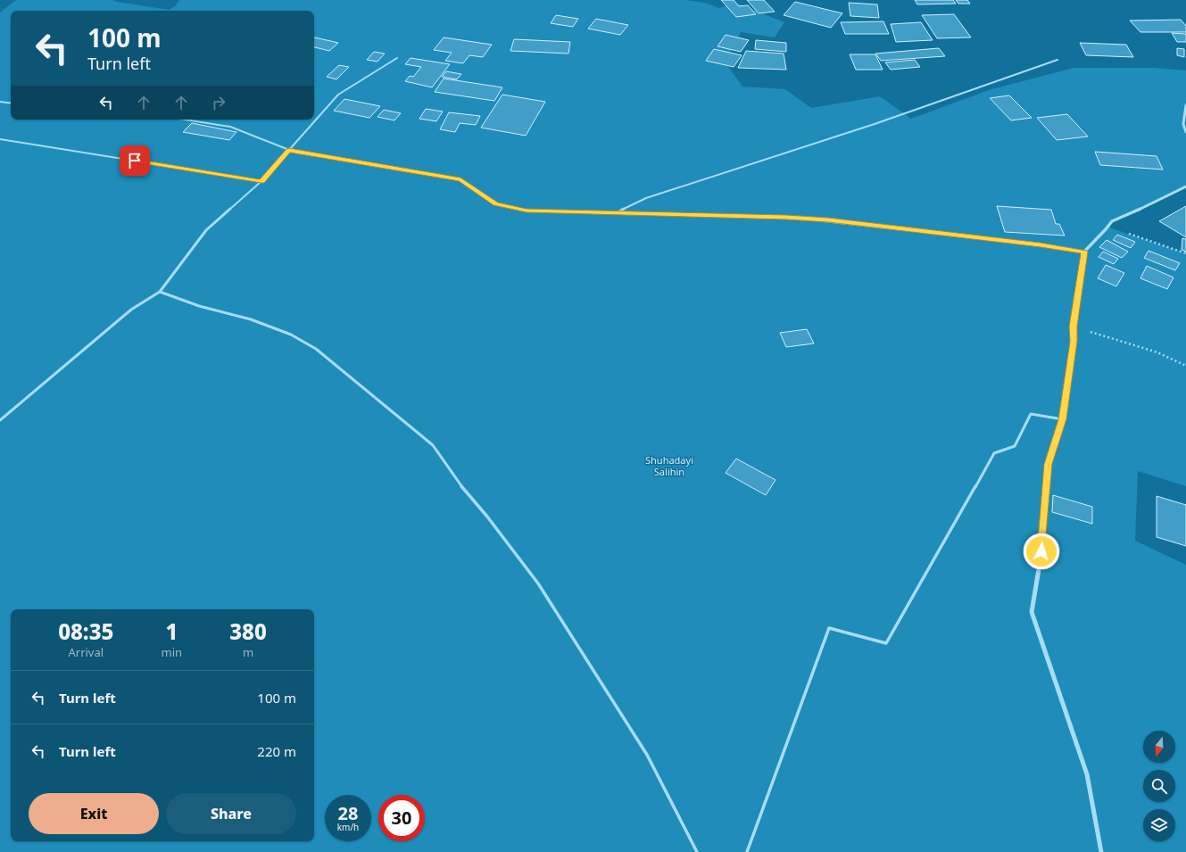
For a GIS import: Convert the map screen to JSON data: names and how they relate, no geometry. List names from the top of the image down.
{
  "parks": ["Shuhadayi Salihin"],
  "north": "bottom",
  "page": {
    "turn": ["100 m", "Turn left"],
    "eta": [
      "08:35",
      "Arrival",
      "1",
      "min",
      "380",
      "m"
    ],
    "list": [
      {
        "name": "Turn left",
        "value": "100 m"
      },
      {
        "name": "Turn left",
        "value": "220 m"
      }
    ],
    "buttons": ["Exit", "Share"],
    "speed": "28 km/h",
    "limit": "30"
  }
}
